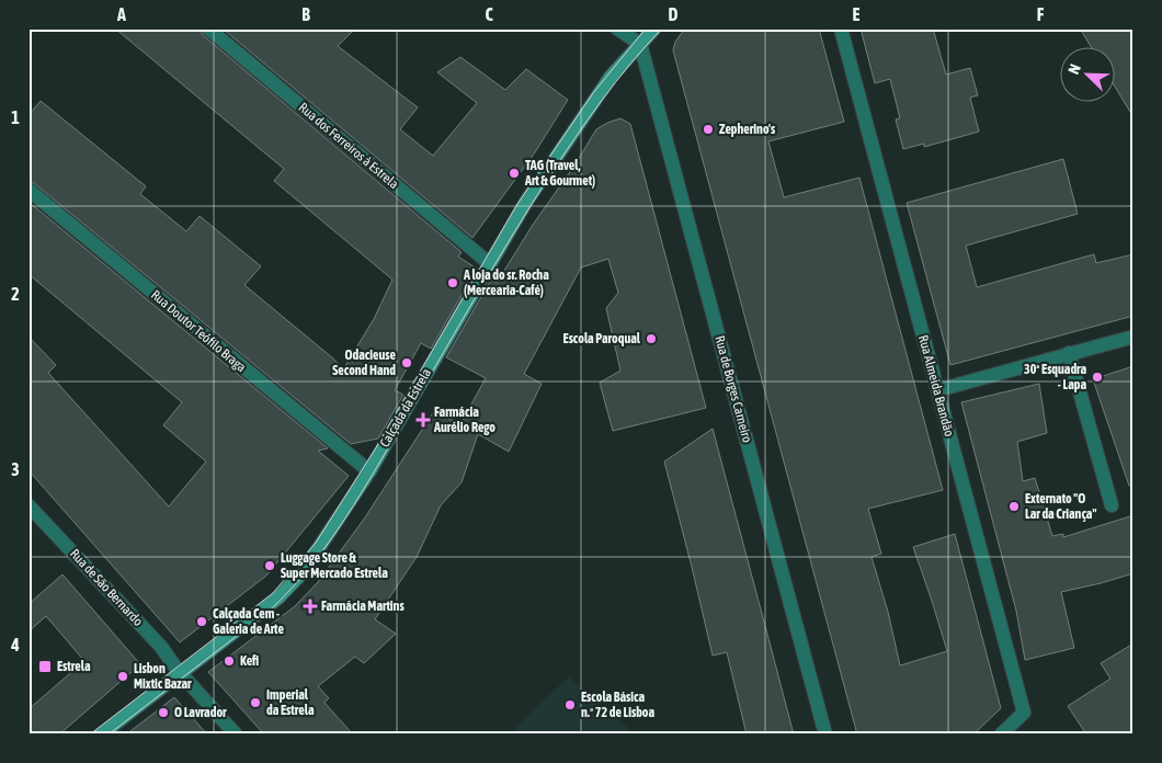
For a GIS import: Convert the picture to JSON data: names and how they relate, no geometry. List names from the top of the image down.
{
  "streets": {
    "main road": ["Calçada da Estrela"],
    "street": [
      "Rua dos Ferreiros à Estrela",
      "Rua Doutor Teófilo Braga",
      "Rua Almeida Brandão",
      "Rua de Borges Carneiro",
      "Rua de São Bernardo"
    ]
  },
  "crossings": [
    ["Rua dos Ferreiros à Estrela", "Calçada da Estrela"],
    ["Rua Doutor Teófilo Braga", "Calçada da Estrela"],
    ["Rua de Borges Carneiro", "Calçada da Estrela"],
    ["Calçada da Estrela", "Rua de São Bernardo"]
  ],
  "places": {
    "other": [
      "Zepherino's",
      "TAG (Travel, Art & Gourmet)",
      "A loja do sr. Rocha (Mercearia-Café)",
      "Escola Paroqual",
      "Odacieuse Second Hand",
      "30ª Esquadra - Lapa",
      "Externato \"O Lar da Criança\"",
      "Luggage Store & Super Mercado Estrela",
      "Calçada Cem - Galeria de Arte",
      "Kefi",
      "Lisbon Mixtic Bazar",
      "Imperial da Estrela",
      "Escola Básica n.º 72 de Lisboa",
      "O Lavrador"
    ],
    "health": ["Farmácia Aurélio Rego", "Farmácia Martins"],
    "transit": ["Estrela"]
  },
  "north": "top left",
  "grid": {
    "columns": [
      "A",
      "B",
      "C",
      "D",
      "E",
      "F"
    ],
    "rows": [
      "1",
      "2",
      "3",
      "4"
    ]
  }
}
